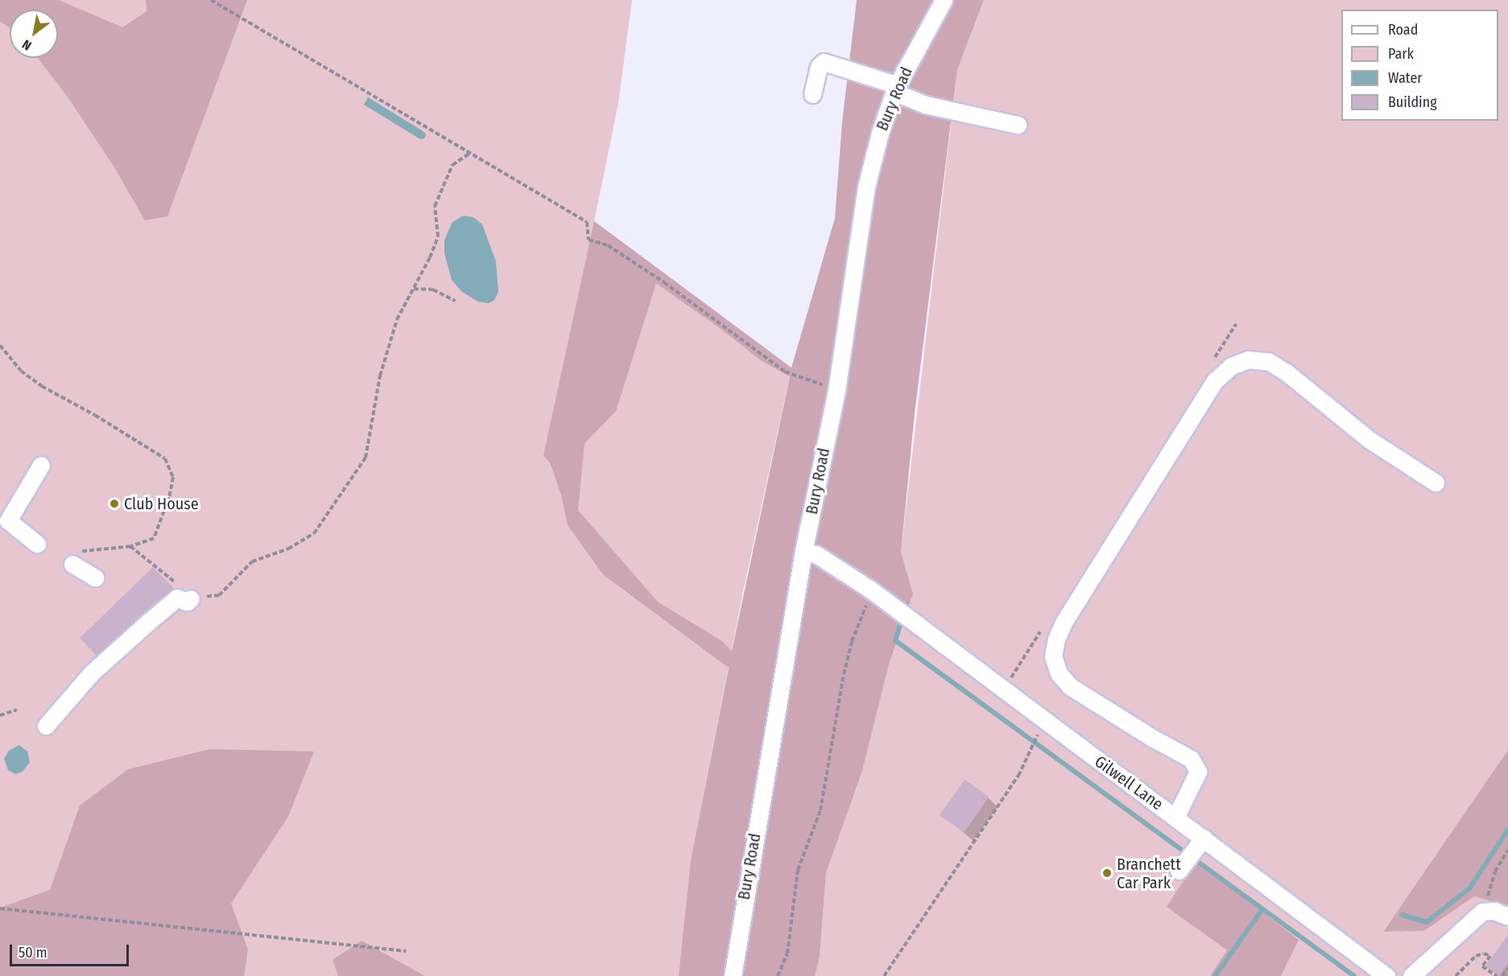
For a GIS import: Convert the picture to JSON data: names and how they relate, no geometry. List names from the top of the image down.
{
  "streets": {
    "street": ["Bury Road", "Gilwell Lane"]
  },
  "crossings": [
    ["Bury Road", "Gilwell Lane"]
  ],
  "places": ["Club House", "Branchett Car Park"],
  "legend": [
    "Road",
    "Park",
    "Water",
    "Building"
  ],
  "scale_bar": "50 m",
  "north": "bottom left"
}
